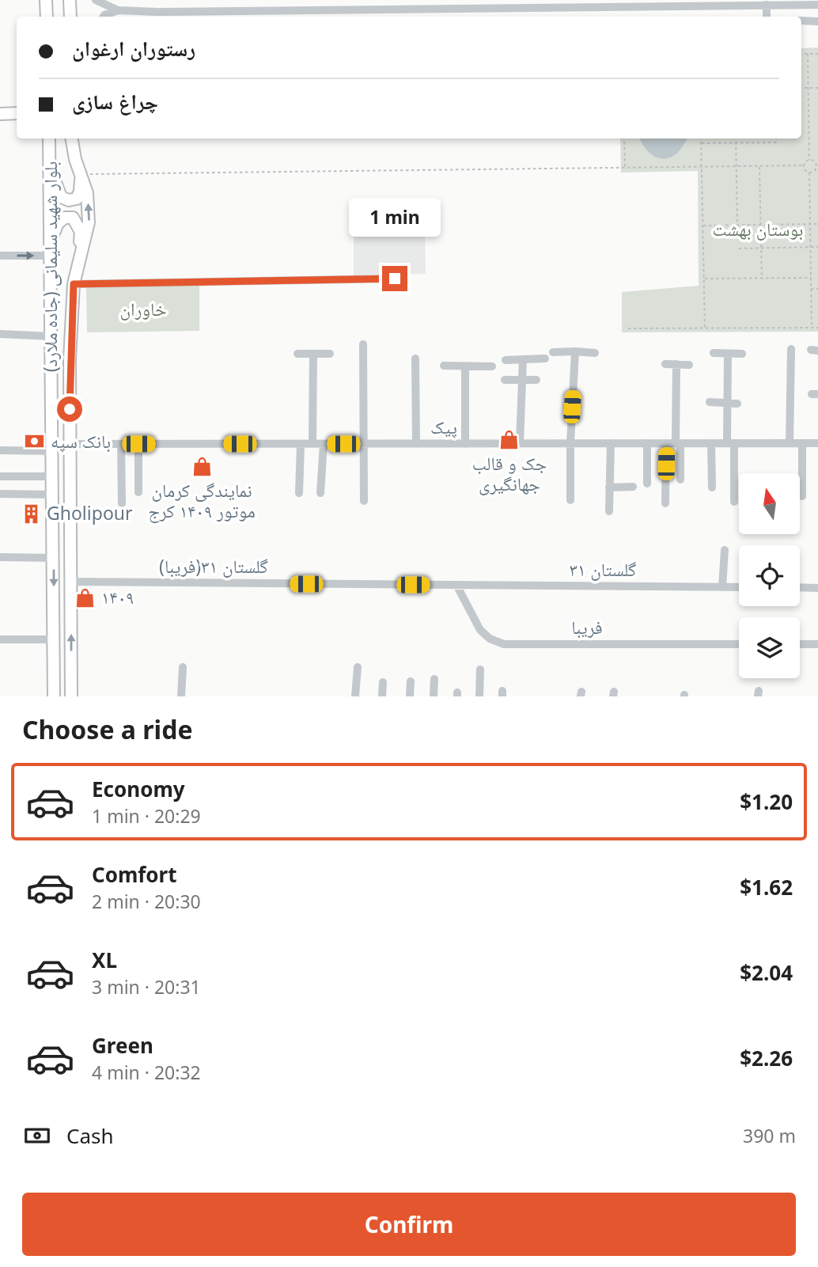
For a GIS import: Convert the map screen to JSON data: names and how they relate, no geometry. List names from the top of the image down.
{
  "streets": {
    "main road": ["بلوار شهید سلیمانی (جاده ملارد)"],
    "street": [
      "پیک",
      "گلستان ۳۱(فریبا)",
      "گلستان ۳۱",
      "فریبا"
    ]
  },
  "crossings": [
    ["بلوار شهید سلیمانی (جاده ملارد)", "پیک"],
    ["بلوار شهید سلیمانی (جاده ملارد)", "گلستان ۳۱(فریبا)"],
    ["گلستان ۳۱(فریبا)", "گلستان ۳۱"],
    ["گلستان ۳۱(فریبا)", "فریبا"],
    ["گلستان ۳۱", "فریبا"]
  ],
  "parks": ["بوستان بهشت", "خاوران"],
  "places": {
    "shop": ["جک و قالب جهانگیری", "نمایندگی کرمان موتور ۱۴۰۹ کرج", "۱۴۰۹"],
    "bank": ["بانک سپه"],
    "building": ["Gholipour"]
  },
  "north": "top",
  "page": {
    "banner": ["رستوران ارغوان", "چراغ سازی"],
    "bubble": "1 min",
    "heading": "Choose a ride",
    "list": [
      {
        "name": "Economy",
        "note": "1 min · 20:29",
        "value": "$1.20"
      },
      {
        "name": "Comfort",
        "note": "2 min · 20:30",
        "value": "$1.62"
      },
      {
        "name": "XL",
        "note": "3 min · 20:31",
        "value": "$2.04"
      },
      {
        "name": "Green",
        "note": "4 min · 20:32",
        "value": "$2.26"
      }
    ],
    "pay": ["Cash", "390 m"],
    "buttons": "Confirm"
  }
}
